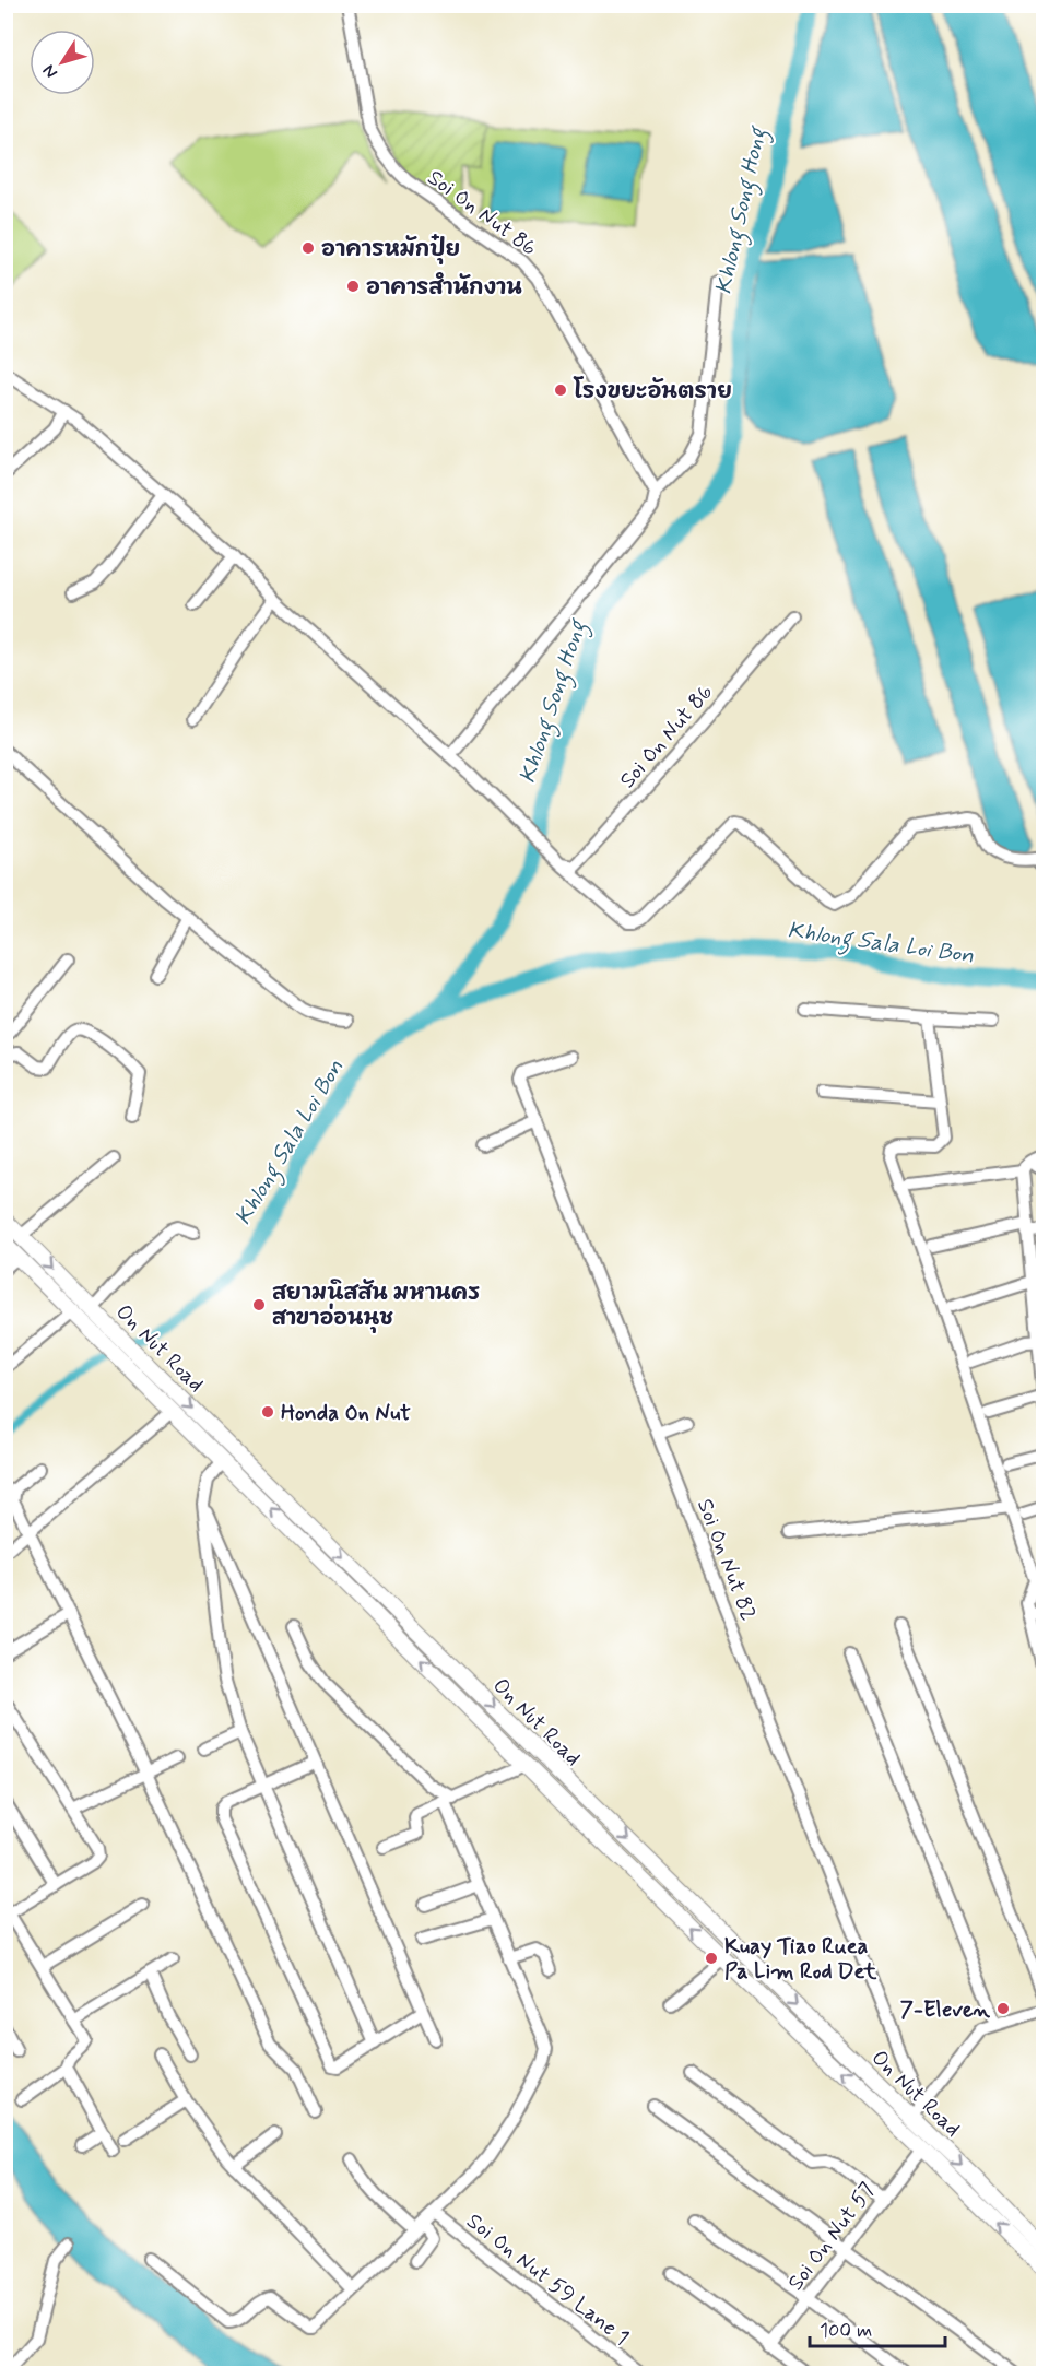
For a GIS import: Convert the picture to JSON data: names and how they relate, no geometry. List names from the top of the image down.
{
  "streets": {
    "main road": ["On Nut Road"],
    "street": [
      "Soi On Nut 86",
      "Soi On Nut 82",
      "Soi On Nut 57",
      "Soi On Nut 59 Lane 1"
    ]
  },
  "crossings": [
    ["On Nut Road", "Soi On Nut 82"],
    ["On Nut Road", "Soi On Nut 57"]
  ],
  "water": ["Khlong Song Hong", "Khlong Sala Loi Bon"],
  "places": [
    "อาคารหมักปุ๋ย",
    "อาคารสำนักงาน",
    "โรงขยะอันตราย",
    "สยามนิสสัน มหานคร สาขาอ่อนนุช",
    "Honda On Nut",
    "Kuay Tiao Ruea Pa Lim Rod Det",
    "7-Eleven"
  ],
  "scale_bar": "100 m",
  "north": "bottom left"
}
